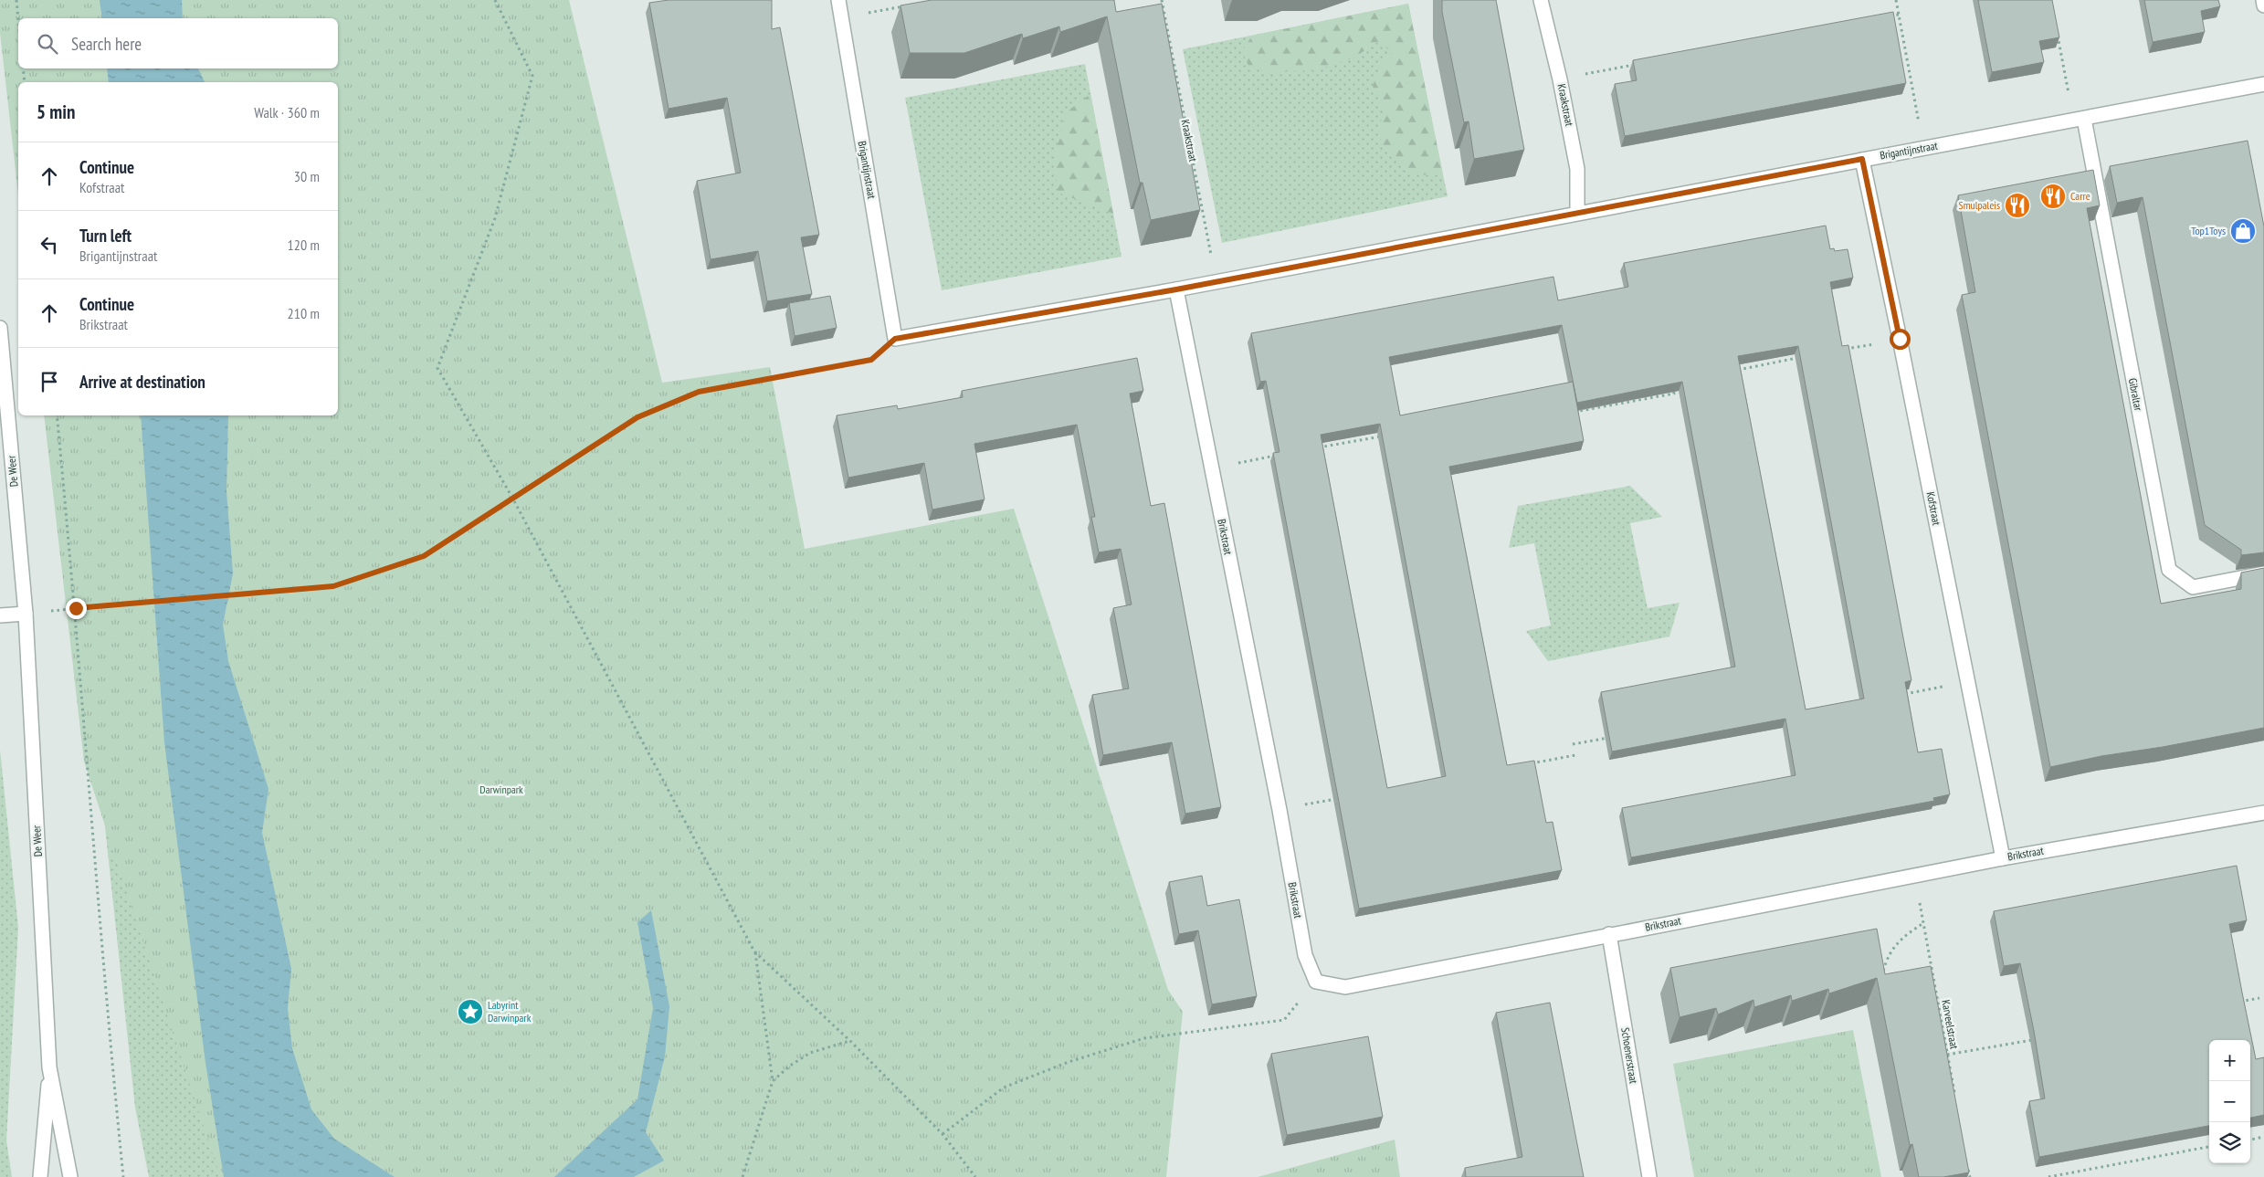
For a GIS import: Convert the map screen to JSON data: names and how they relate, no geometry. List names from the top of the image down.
{
  "streets": {
    "street": [
      "Kraakstraat",
      "Brigantijnstraat",
      "Gibraltar",
      "De Weer",
      "Kofstraat",
      "Brikstraat",
      "Schoenerstraat"
    ],
    "path": ["Karveelstraat"]
  },
  "crossings": [
    ["Kraakstraat", "Brigantijnstraat"],
    ["Brigantijnstraat", "Gibraltar"],
    ["Brigantijnstraat", "Kofstraat"],
    ["Brigantijnstraat", "Brikstraat"],
    ["Kofstraat", "Brikstraat"],
    ["Brikstraat", "Karveelstraat"],
    ["Brikstraat", "Schoenerstraat"]
  ],
  "parks": ["Darwinpark"],
  "places": {
    "restaurant": ["Carre", "Smulpaleis"],
    "shop": ["Top1Toys"],
    "place": ["Labyrint Darwinpark"]
  },
  "page": {
    "search": "Search here",
    "heading": ["5 min", "Walk · 360 m"],
    "list": [
      ["Continue", "Kofstraat", "30 m"],
      ["Turn left", "Brigantijnstraat", "120 m"],
      ["Continue", "Brikstraat", "210 m"],
      "Arrive at destination"
    ],
    "map_buttons": ["+", "−"]
  }
}
